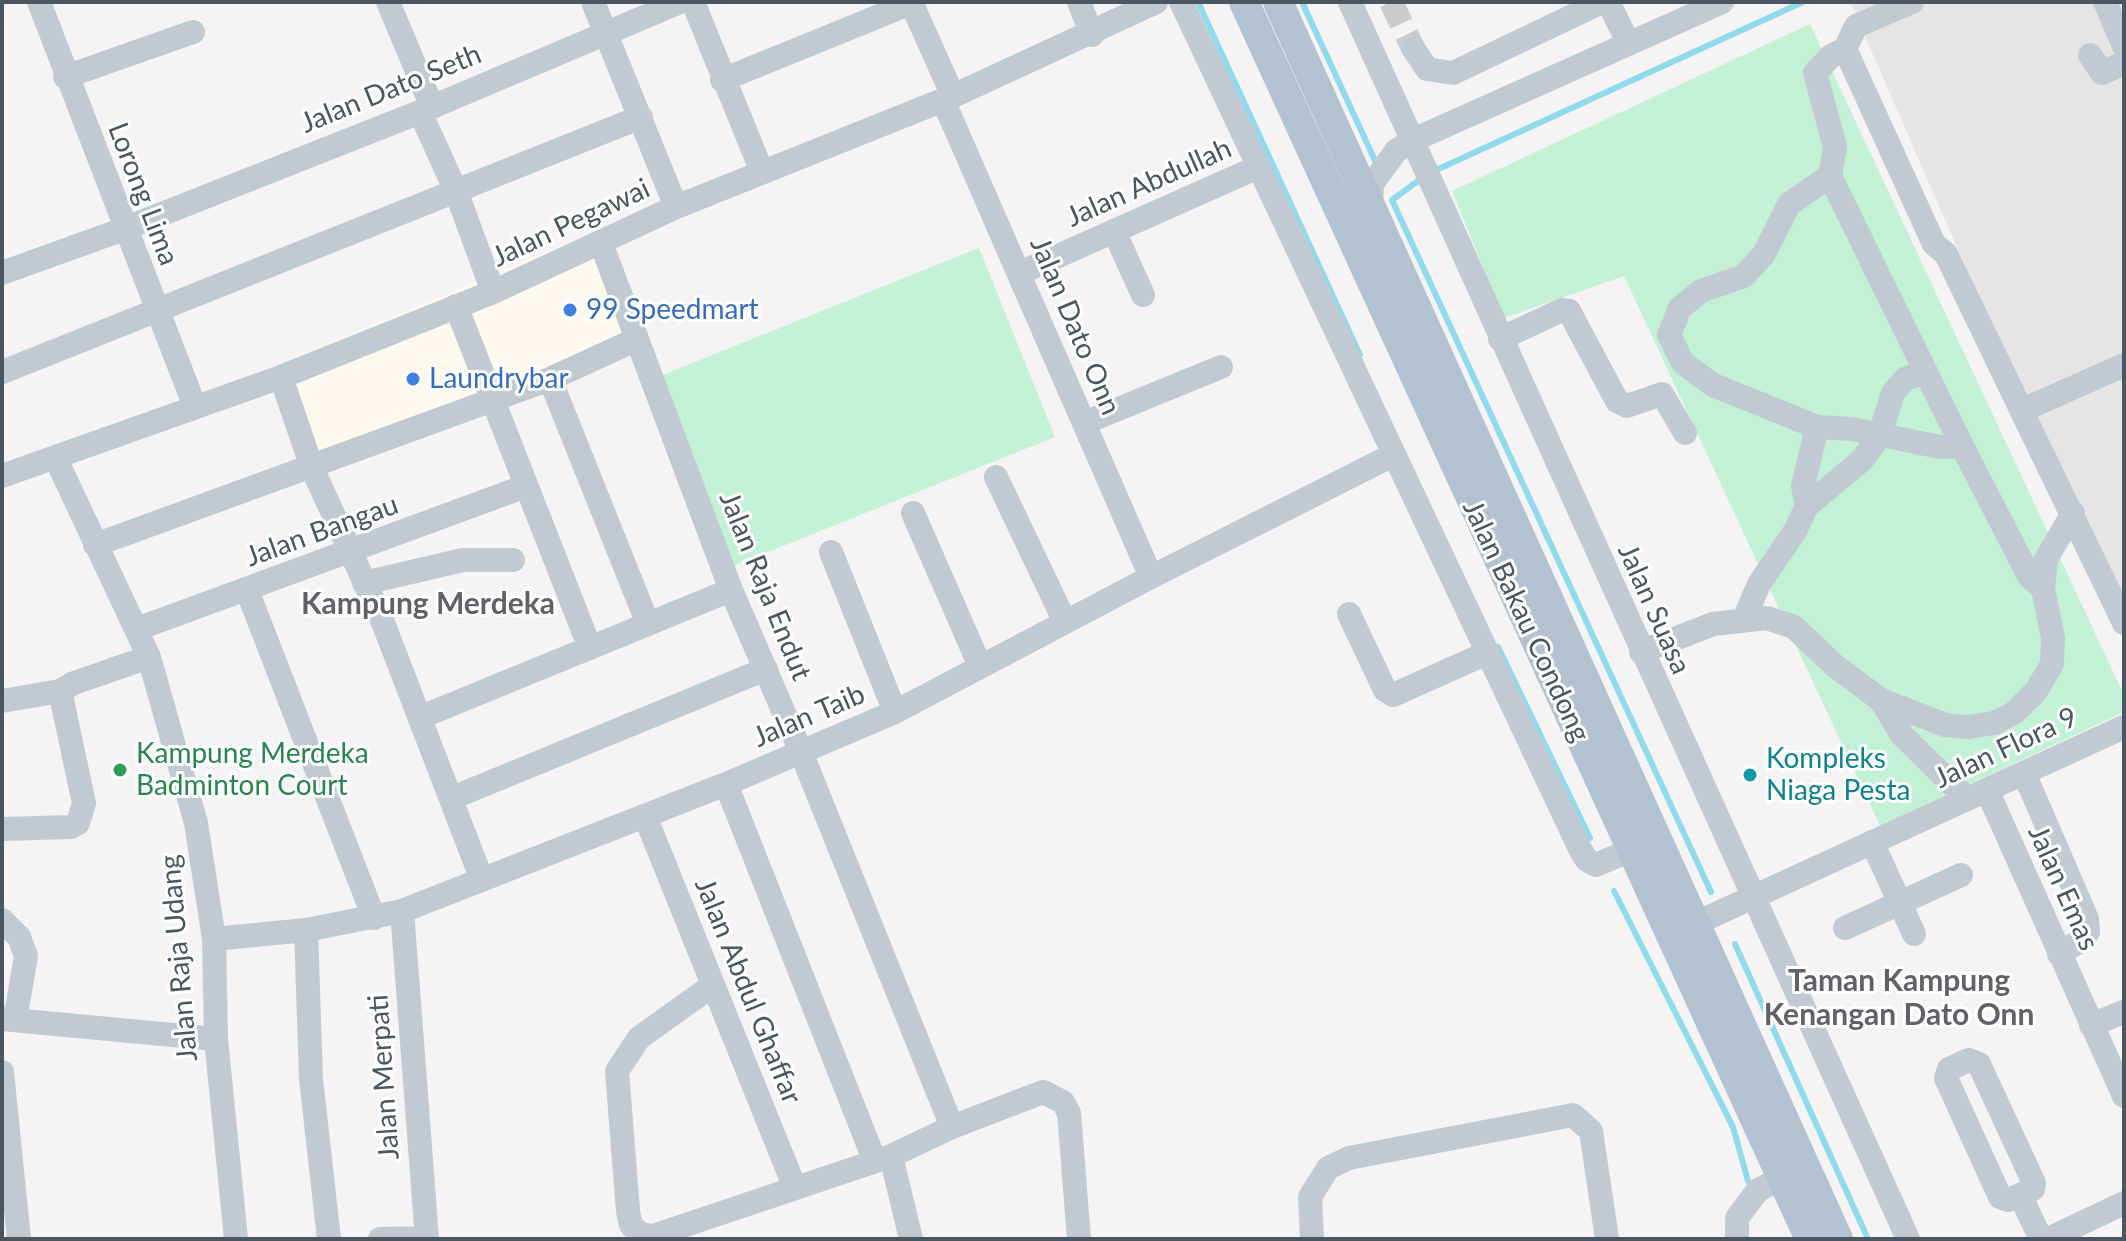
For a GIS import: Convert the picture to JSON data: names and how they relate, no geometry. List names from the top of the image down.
{
  "streets": {
    "main road": ["Jalan Bakau Condong"],
    "street": [
      "Jalan Dato Seth",
      "Jalan Abdullah",
      "Lorong Lima",
      "Jalan Pegawai",
      "Jalan Dato Onn",
      "Jalan Bangau",
      "Jalan Raja Endut",
      "Jalan Suasa",
      "Jalan Taib",
      "Jalan Flora 9",
      "Jalan Emas",
      "Jalan Raja Udang",
      "Jalan Abdul Ghaffar",
      "Jalan Merpati"
    ]
  },
  "crossings": [
    ["Jalan Dato Seth", "Lorong Lima"],
    ["Jalan Abdullah", "Jalan Dato Onn"],
    ["Lorong Lima", "Jalan Pegawai"],
    ["Jalan Pegawai", "Jalan Dato Onn"],
    ["Jalan Pegawai", "Jalan Raja Endut"],
    ["Jalan Pegawai", "Jalan Raja Udang"],
    ["Jalan Dato Onn", "Jalan Taib"],
    ["Jalan Bangau", "Jalan Raja Udang"],
    ["Jalan Raja Endut", "Jalan Taib"],
    ["Jalan Suasa", "Jalan Flora 9"],
    ["Jalan Bakau Condong", "Jalan Flora 9"],
    ["Jalan Taib", "Jalan Raja Udang"],
    ["Jalan Taib", "Jalan Abdul Ghaffar"],
    ["Jalan Taib", "Jalan Merpati"],
    ["Jalan Flora 9", "Jalan Emas"]
  ],
  "districts": ["Kampung Merdeka", "Taman Kampung Kenangan Dato Onn"],
  "places": [
    "99 Speedmart",
    "Laundrybar",
    "Kampung Merdeka Badminton Court",
    "Kompleks Niaga Pesta"
  ]
}
